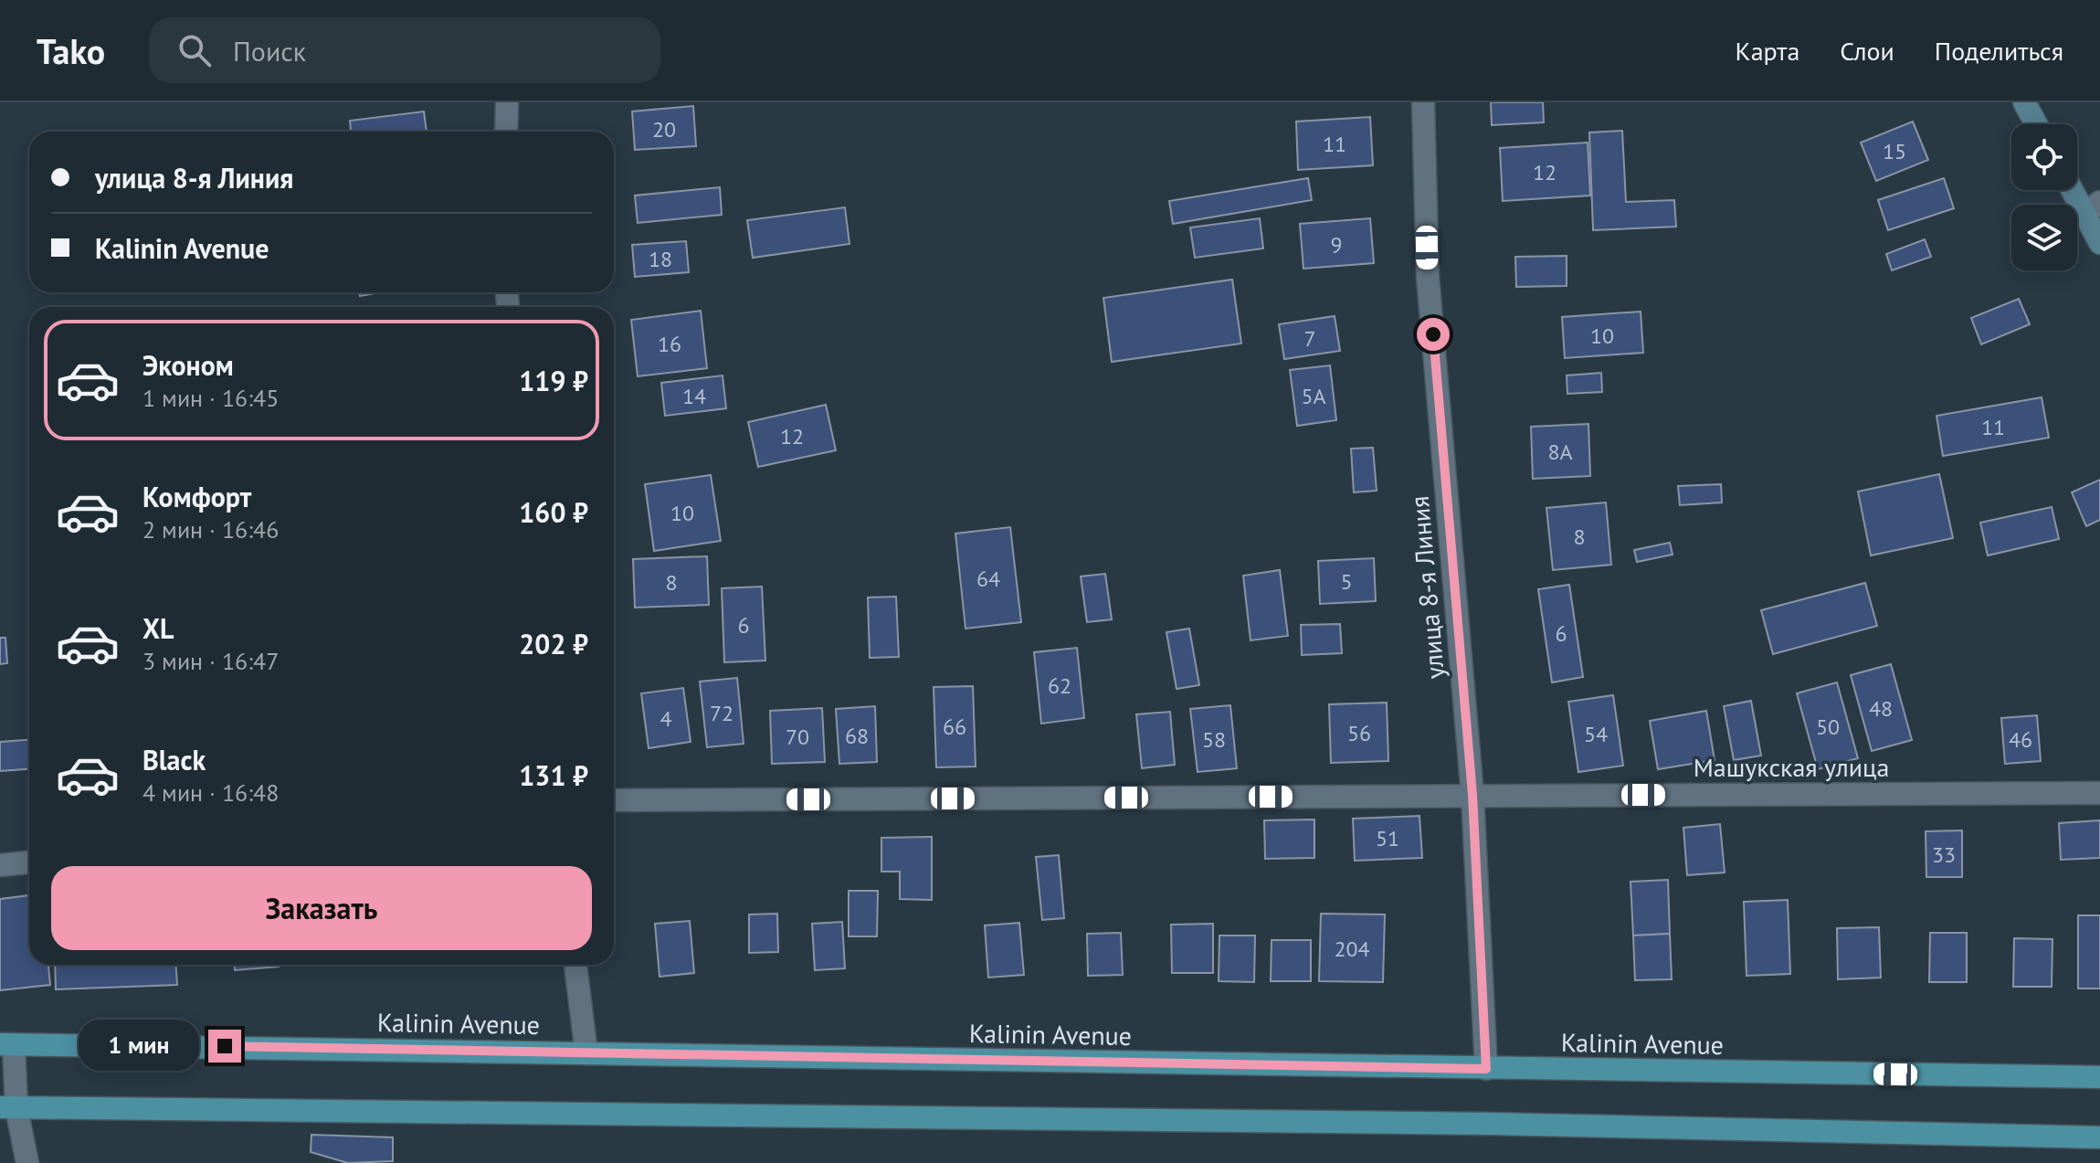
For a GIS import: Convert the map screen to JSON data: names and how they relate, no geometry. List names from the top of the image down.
{
  "streets": {
    "main road": ["Kalinin Avenue"],
    "street": ["улица 8-я Линия", "Машукская улица"]
  },
  "crossings": [
    ["улица 8-я Линия", "Машукская улица"],
    ["улица 8-я Линия", "Kalinin Avenue"]
  ],
  "house_numbers": [
    "20",
    "11",
    "15",
    "12",
    "9",
    "18",
    "10",
    "7",
    "16",
    "14",
    "5А",
    "11",
    "12",
    "8А",
    "10",
    "8",
    "64",
    "5",
    "8",
    "6",
    "6",
    "62",
    "48",
    "72",
    "4",
    "66",
    "50",
    "56",
    "54",
    "68",
    "70",
    "58",
    "46",
    "51",
    "33",
    "204"
  ],
  "page": {
    "header": "Tako",
    "search": "Поиск",
    "nav": ["Карта", "Слои", "Поделиться"],
    "banner": ["улица 8-я Линия", "Kalinin Avenue"],
    "list": [
      {
        "name": "Эконом",
        "note": "1 мин · 16:45",
        "value": "119 ₽"
      },
      {
        "name": "Комфорт",
        "note": "2 мин · 16:46",
        "value": "160 ₽"
      },
      {
        "name": "XL",
        "note": "3 мин · 16:47",
        "value": "202 ₽"
      },
      {
        "name": "Black",
        "note": "4 мин · 16:48",
        "value": "131 ₽"
      }
    ],
    "buttons": "Заказать",
    "bubble": "1 мин"
  }
}
